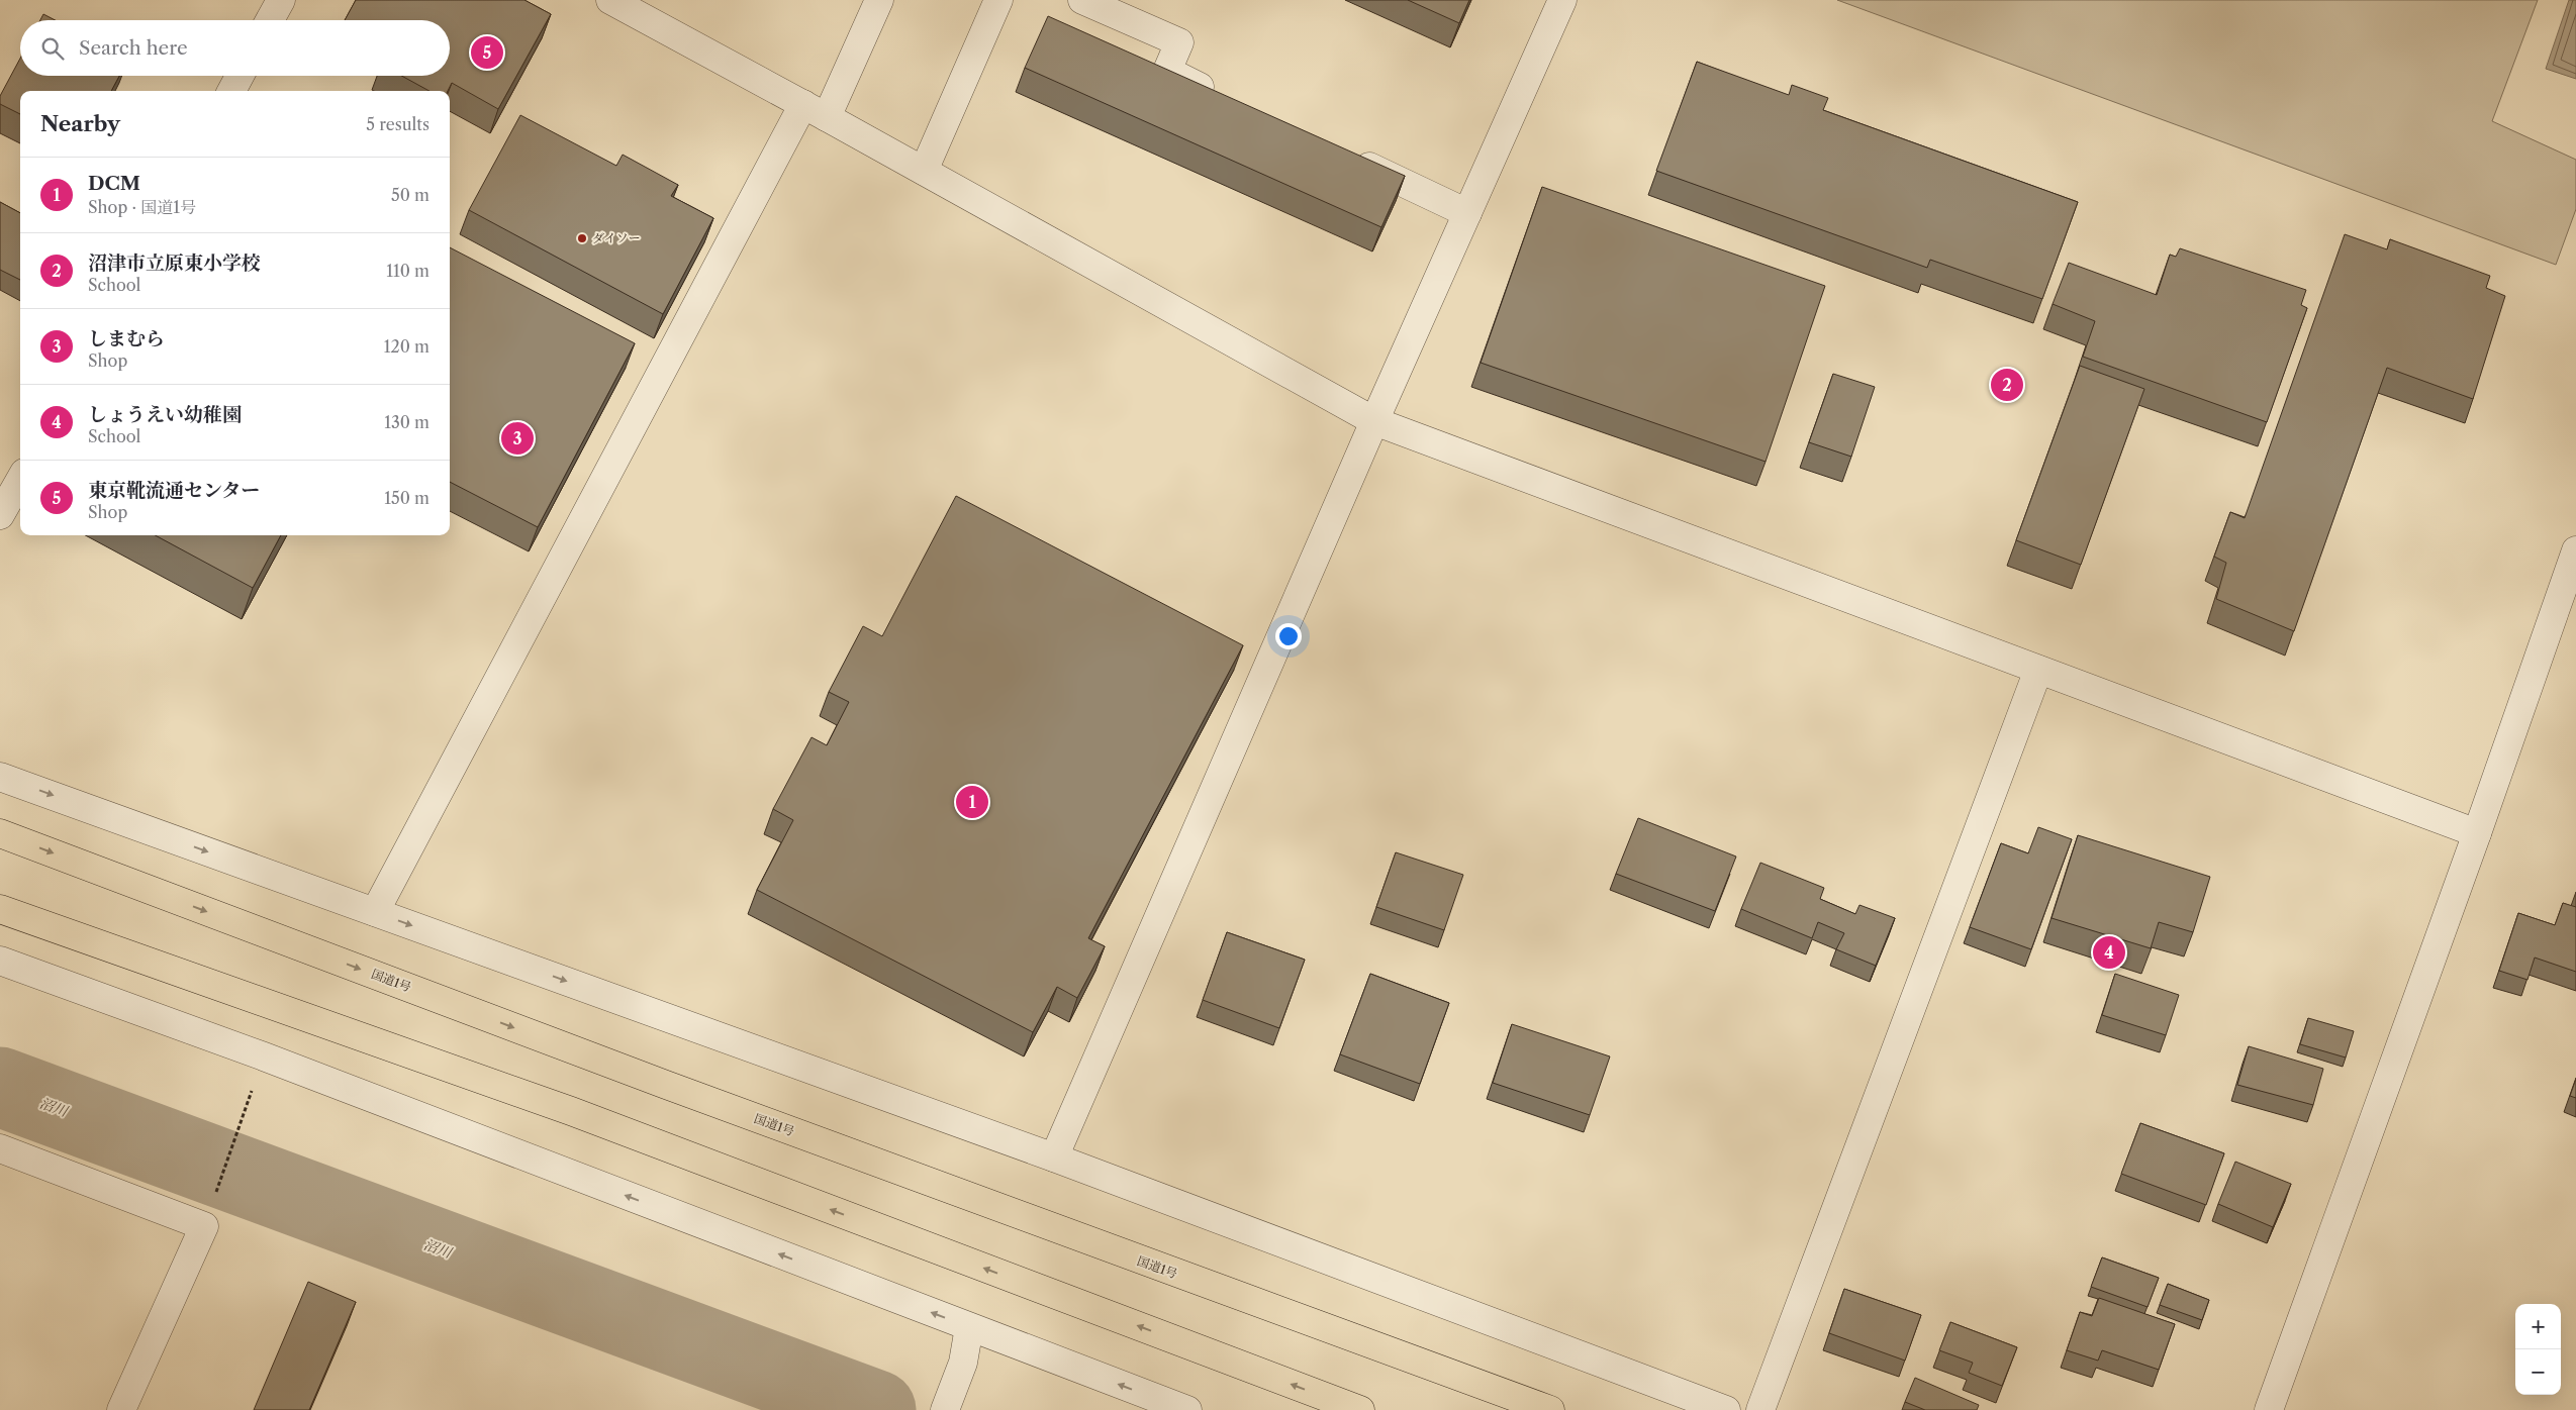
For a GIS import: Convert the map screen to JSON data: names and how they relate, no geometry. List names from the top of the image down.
{
  "streets": {
    "highway": ["国道1号"]
  },
  "water": ["沼川"],
  "places": ["ダイソー"],
  "page": {
    "search": "Search here",
    "pins": [
      "5",
      "2",
      "3",
      "1",
      "4"
    ],
    "heading": ["Nearby", "5 results"],
    "list": [
      {
        "mark": "1",
        "name": "DCM",
        "note": "Shop · 国道1号",
        "value": "50 m"
      },
      {
        "mark": "2",
        "name": "沼津市立原東小学校",
        "note": "School",
        "value": "110 m"
      },
      {
        "mark": "3",
        "name": "しまむら",
        "note": "Shop",
        "value": "120 m"
      },
      {
        "mark": "4",
        "name": "しょうえい幼稚園",
        "note": "School",
        "value": "130 m"
      },
      {
        "mark": "5",
        "name": "東京靴流通センター",
        "note": "Shop",
        "value": "150 m"
      }
    ],
    "map_buttons": ["+", "−"]
  }
}
